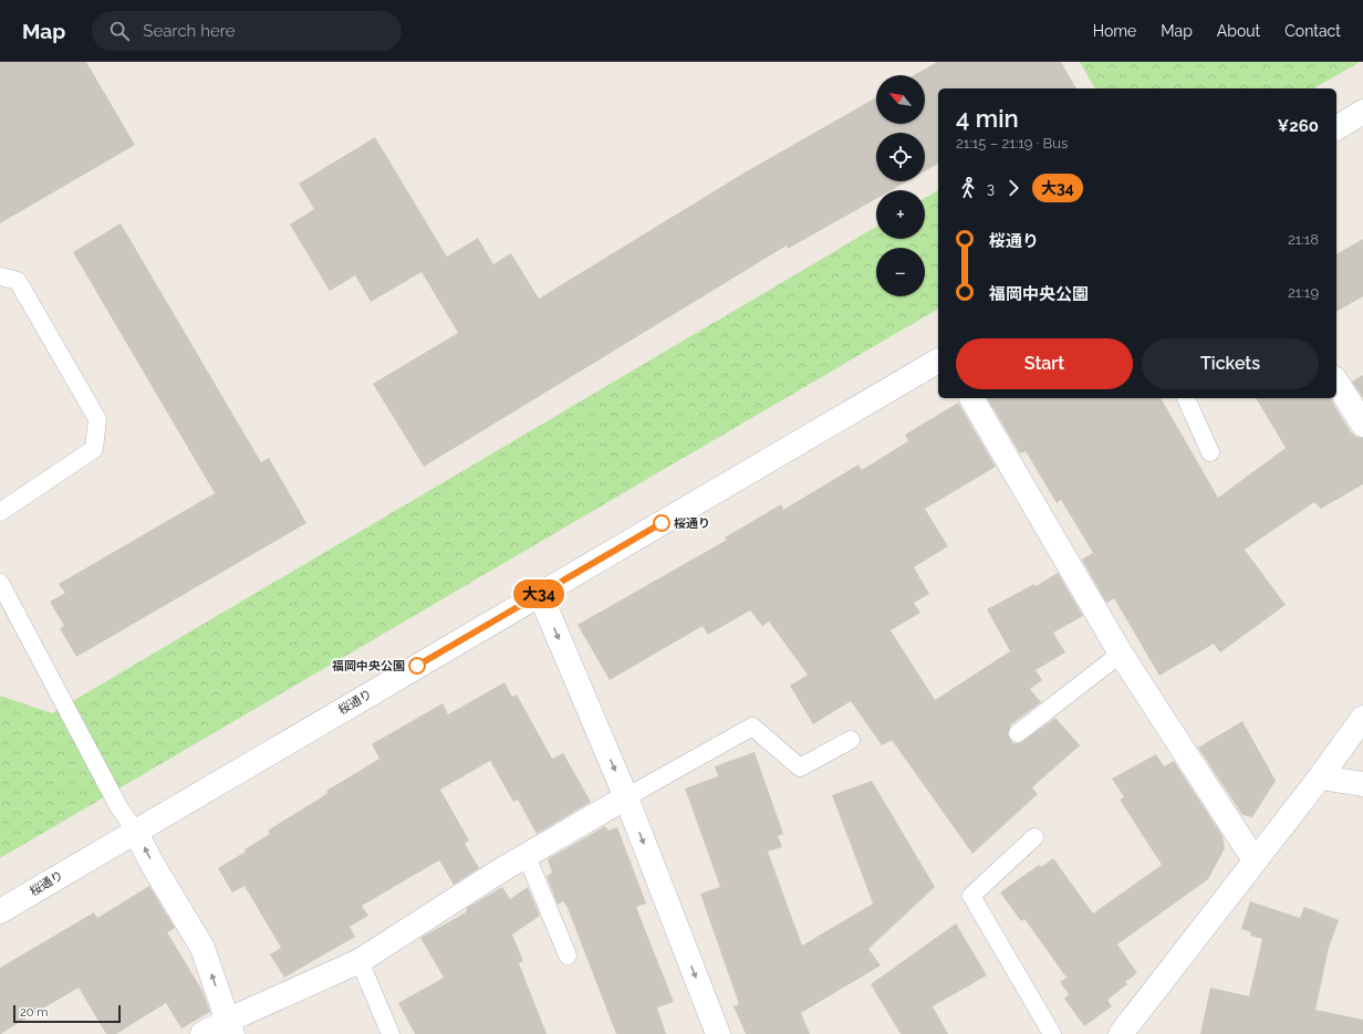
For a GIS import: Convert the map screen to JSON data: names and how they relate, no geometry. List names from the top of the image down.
{
  "streets": {
    "street": ["桜通り"]
  },
  "places": ["桜通り", "福岡中央公園"],
  "lines": ["bus line 大34"],
  "scale_bar": "20 m",
  "north": "top left",
  "page": {
    "header": "Map",
    "search": "Search here",
    "nav": [
      "Home",
      "Map",
      "About",
      "Contact"
    ],
    "on_map": "大34",
    "map_buttons": ["+", "−"],
    "heading": ["4 min", "21:15 – 21:19 · Bus", "¥260"],
    "legs": ["3", "大34"],
    "list": [
      {
        "name": "桜通り",
        "value": "21:18"
      },
      {
        "name": "福岡中央公園",
        "value": "21:19"
      }
    ],
    "buttons": ["Start", "Tickets"],
    "scale": "20 m"
  }
}
